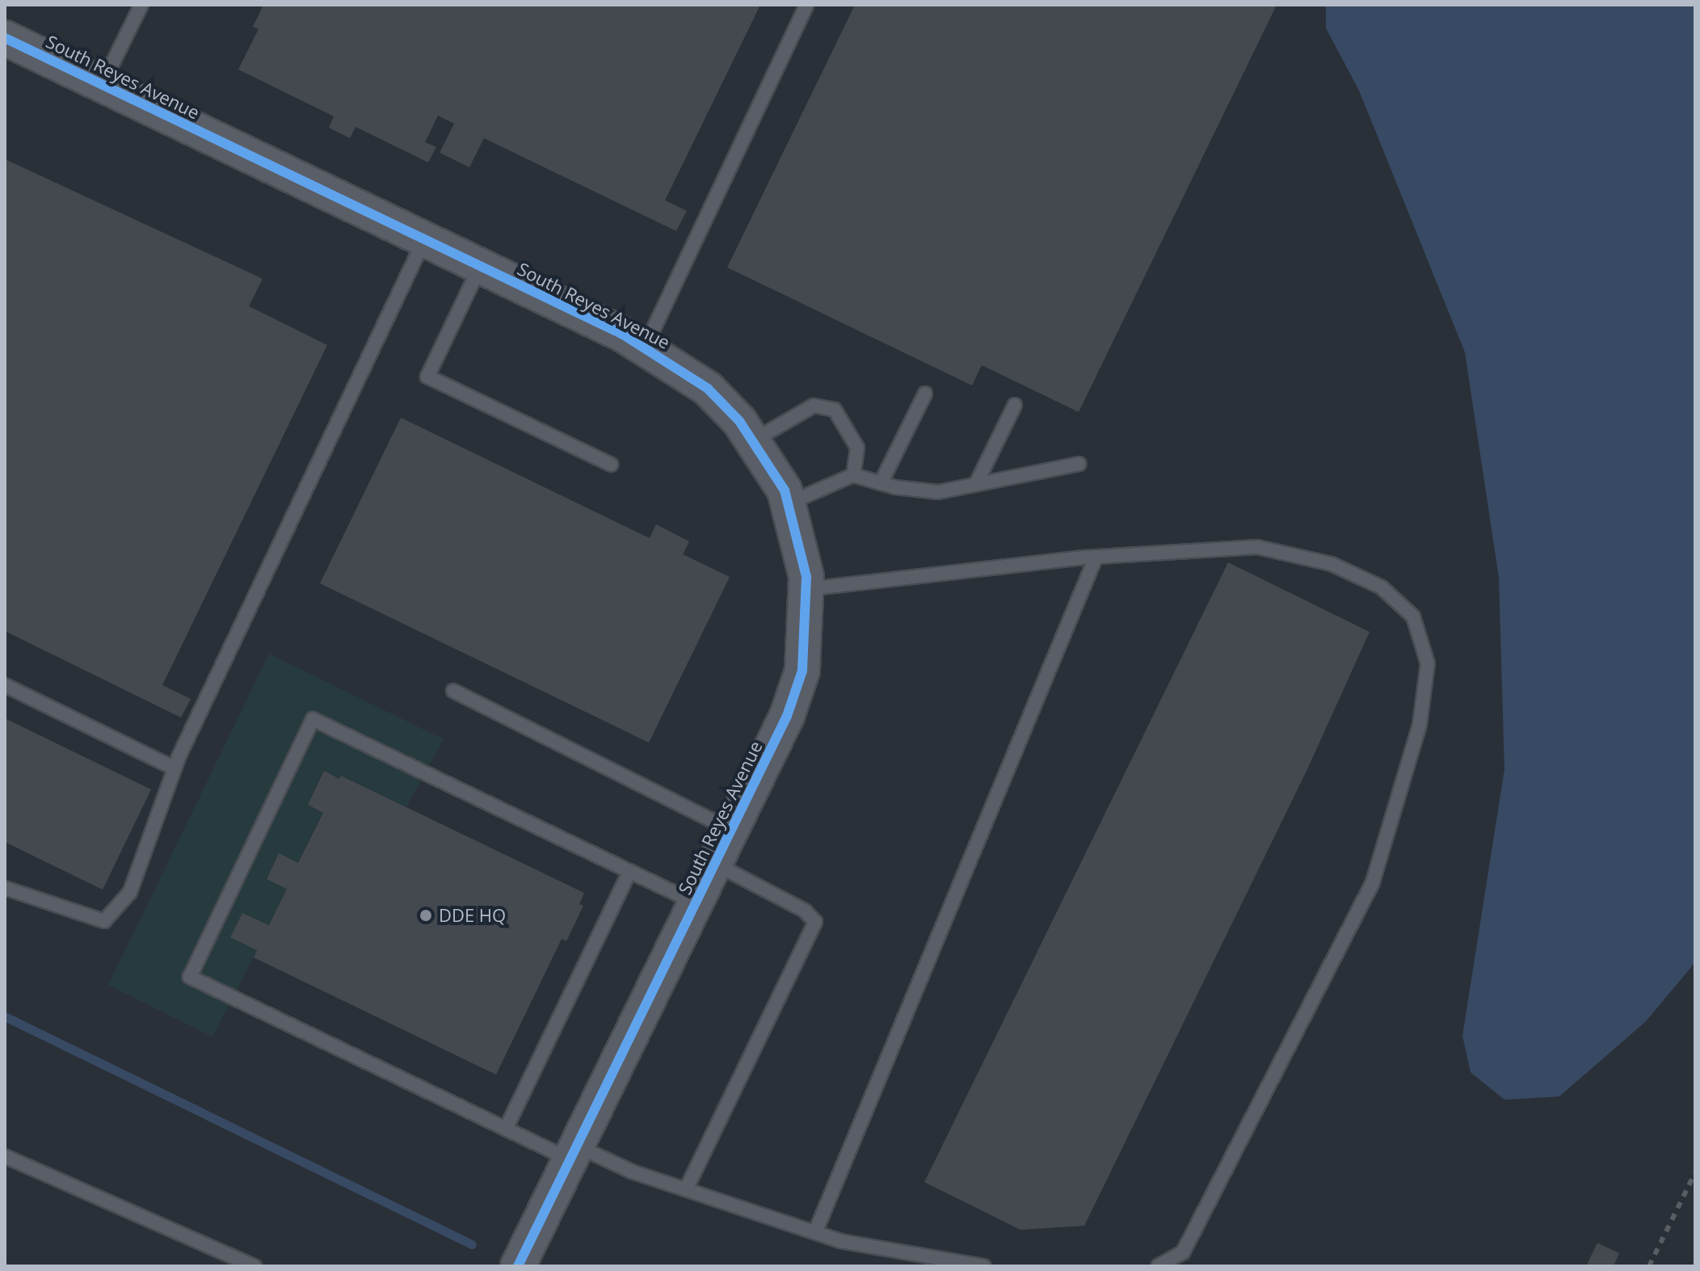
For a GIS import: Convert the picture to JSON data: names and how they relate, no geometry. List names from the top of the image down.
{
  "streets": {
    "street": ["South Reyes Avenue"]
  },
  "places": ["DDE HQ"]
}
